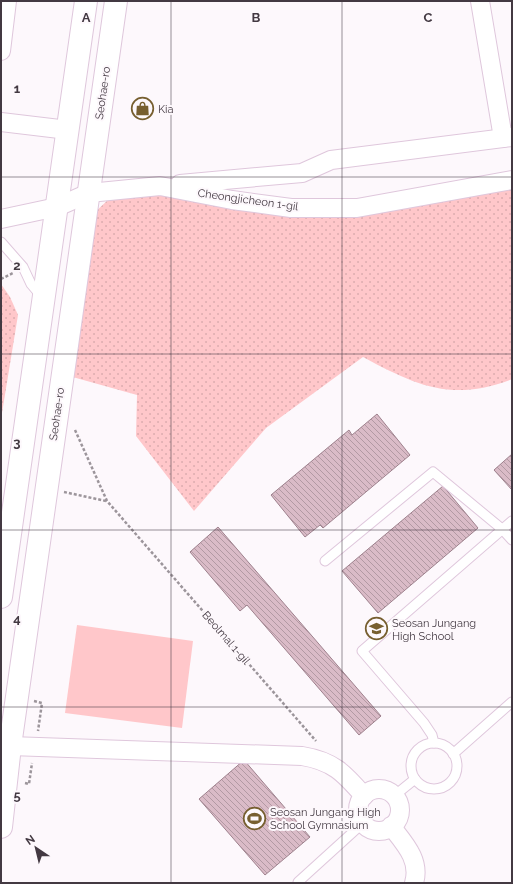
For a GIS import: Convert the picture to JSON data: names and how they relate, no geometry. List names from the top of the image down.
{
  "streets": {
    "main road": ["Seohae-ro"],
    "street": ["Cheongjicheon 1-gil"],
    "path": ["Beolmal 1-gil"]
  },
  "crossings": [
    ["Seohae-ro", "Cheongjicheon 1-gil"]
  ],
  "places": {
    "shop": ["Kia"],
    "school or university": ["Seosan Jungang High School"],
    "sports": ["Seosan Jungang High School Gymnasium"]
  },
  "north": "top left",
  "grid": {
    "columns": ["A", "B", "C"],
    "rows": [
      "1",
      "2",
      "3",
      "4",
      "5"
    ]
  }
}
